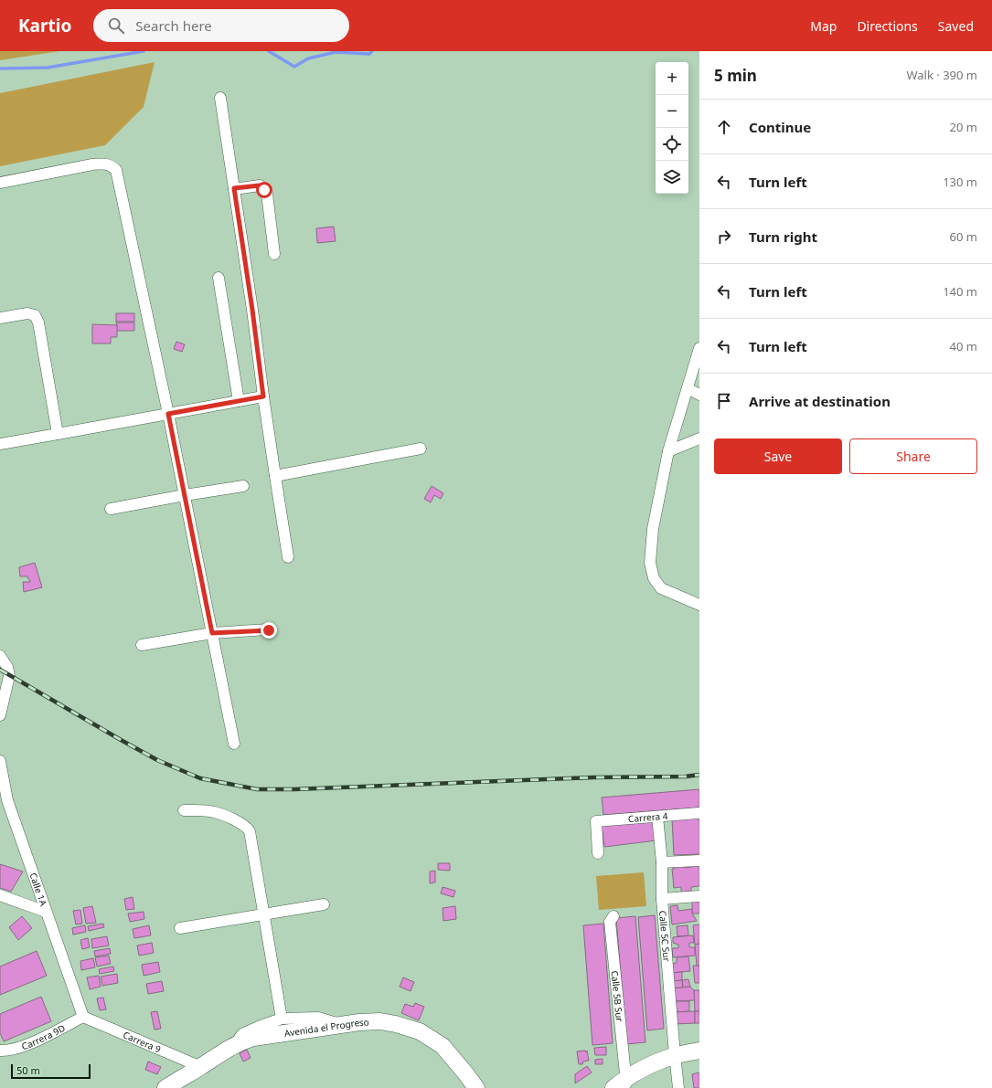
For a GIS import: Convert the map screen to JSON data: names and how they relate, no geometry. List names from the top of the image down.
{
  "streets": {
    "main road": ["Avenida el Progreso"],
    "street": [
      "Carrera 4",
      "Calle 1A",
      "Calle 5C Sur",
      "Calle 5B Sur",
      "Carrera 9D",
      "Carrera 9"
    ]
  },
  "crossings": [
    ["Carrera 4", "Calle 5C Sur"],
    ["Calle 1A", "Carrera 9D"],
    ["Calle 1A", "Carrera 9"],
    ["Avenida el Progreso", "Carrera 9"],
    ["Carrera 9D", "Carrera 9"]
  ],
  "scale_bar": "50 m",
  "page": {
    "header": "Kartio",
    "search": "Search here",
    "nav": ["Map", "Directions", "Saved"],
    "heading": ["5 min", "Walk · 390 m"],
    "map_buttons": ["+", "−"],
    "list": [
      ["Continue", "20 m"],
      ["Turn left", "130 m"],
      ["Turn right", "60 m"],
      ["Turn left", "140 m"],
      ["Turn left", "40 m"],
      "Arrive at destination"
    ],
    "buttons": ["Save", "Share"],
    "scale": "50 m"
  }
}
